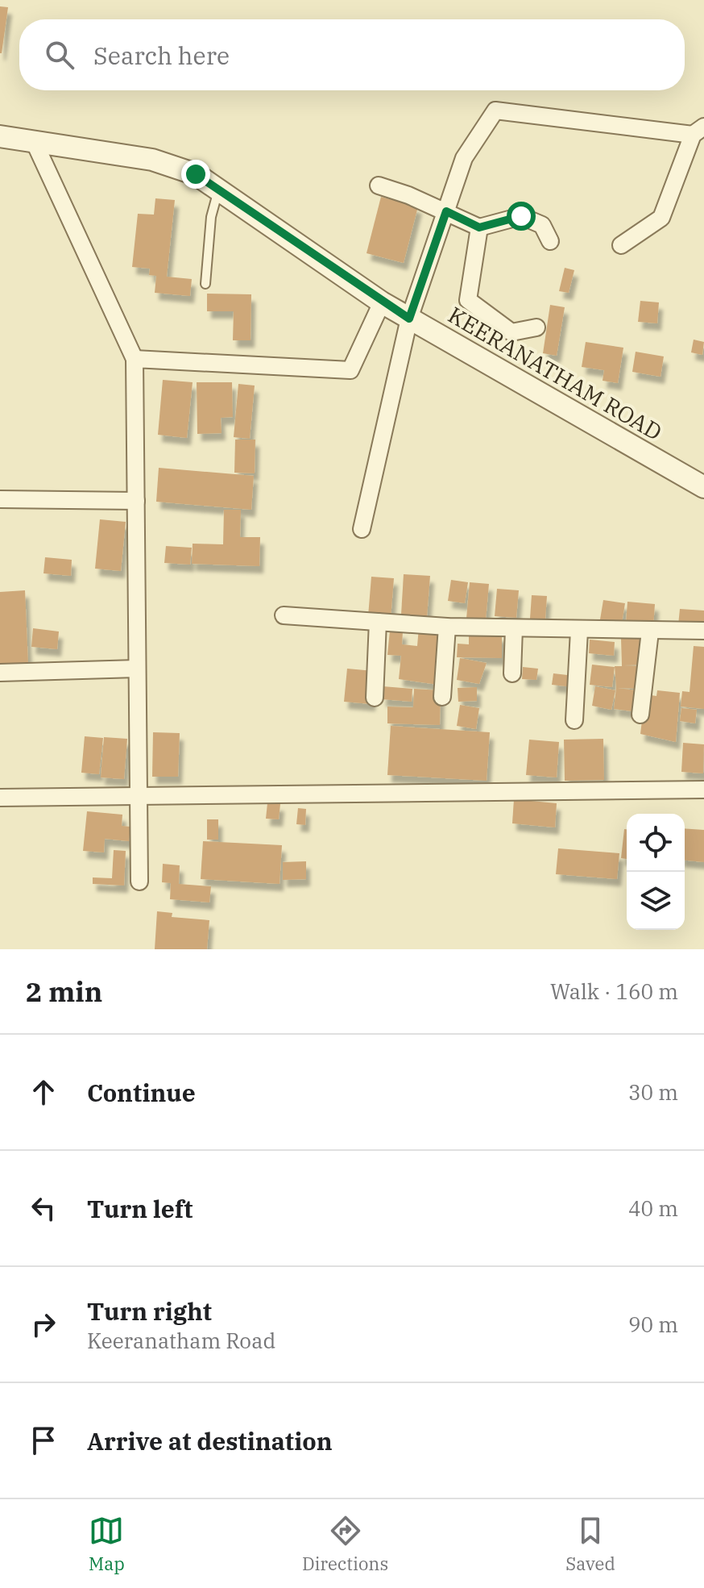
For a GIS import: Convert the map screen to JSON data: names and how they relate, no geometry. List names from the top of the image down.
{
  "streets": {
    "street": ["KEERANATHAM ROAD"]
  },
  "page": {
    "search": "Search here",
    "heading": ["2 min", "Walk · 160 m"],
    "list": [
      ["Continue", "30 m"],
      ["Turn left", "40 m"],
      ["Turn right", "Keeranatham Road", "90 m"],
      "Arrive at destination"
    ],
    "nav": ["Map", "Directions", "Saved"]
  }
}
